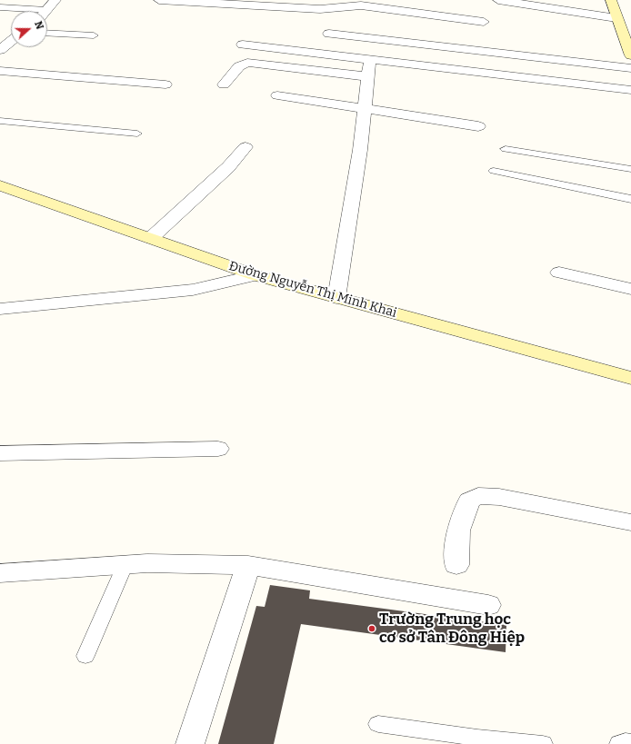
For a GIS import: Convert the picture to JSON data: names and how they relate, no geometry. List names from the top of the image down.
{
  "streets": {
    "main road": ["Đường Nguyễn Thị Minh Khai"]
  },
  "places": ["Trường Trung học cơ sở Tân Đông Hiệp"],
  "north": "right"
}
